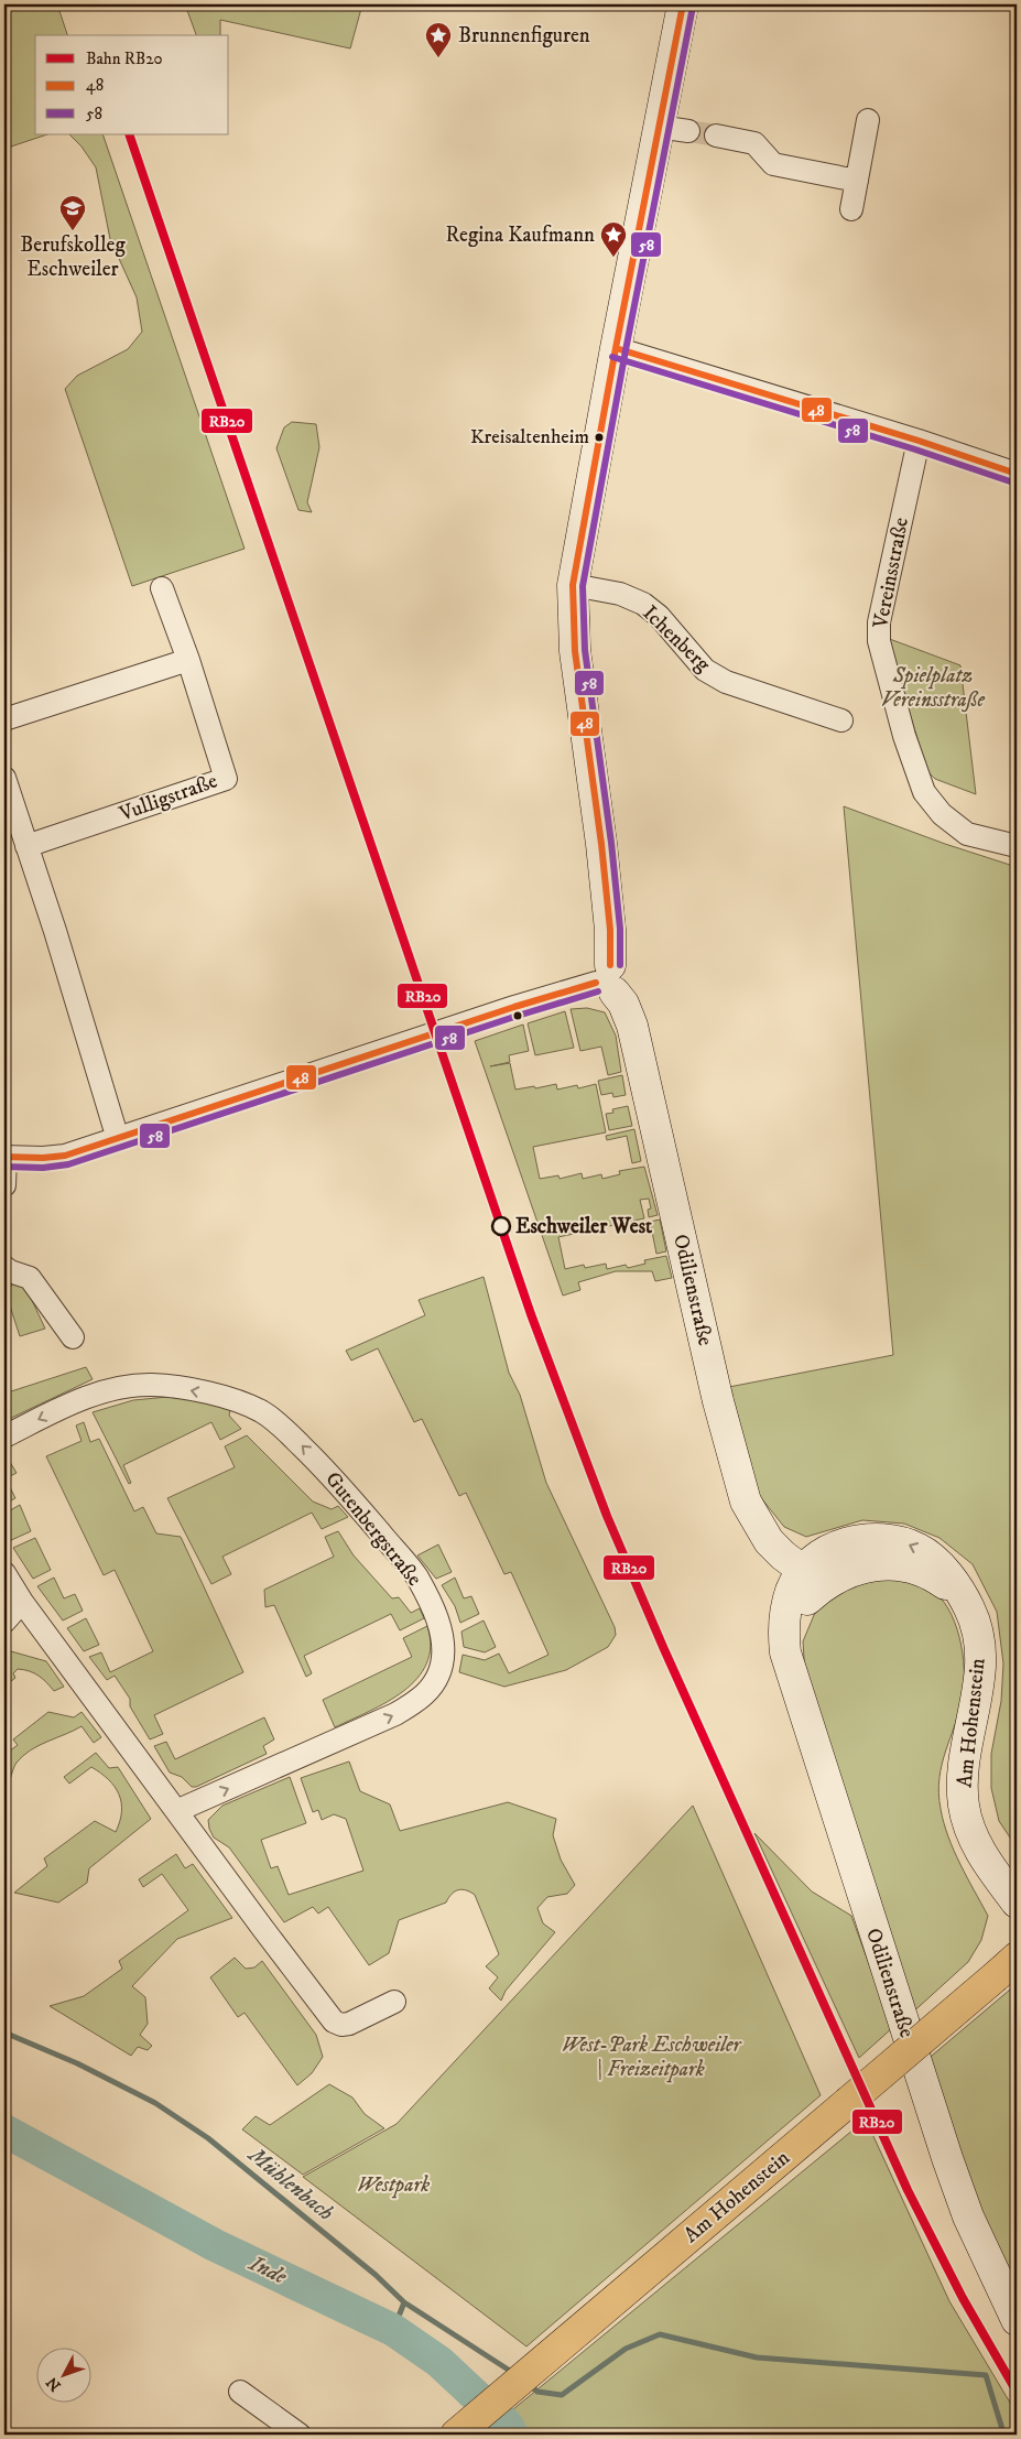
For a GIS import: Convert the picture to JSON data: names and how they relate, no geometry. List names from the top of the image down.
{
  "streets": {
    "main road": ["Odilienstraße", "Am Hohenstein"],
    "street": [
      "Vereinsstraße",
      "Ichenberg",
      "Vulligstraße",
      "Gutenbergstraße"
    ]
  },
  "crossings": [
    ["Odilienstraße", "Am Hohenstein"]
  ],
  "water": ["Mühlenbach", "Inde"],
  "parks": ["Spielplatz Vereinsstraße", "West-Park Eschweiler | Freizeitpark", "Westpark"],
  "places": {
    "place": ["Brunnenfiguren", "Regina Kaufmann"],
    "school or university": ["Berufskolleg Eschweiler"],
    "other": ["Kreisaltenheim", "Eschweiler West"]
  },
  "lines": ["transit line 48", "transit line 58", "rail line RB20"],
  "legend": ["Bahn RB20", "48", "58"],
  "north": "bottom left"
}
